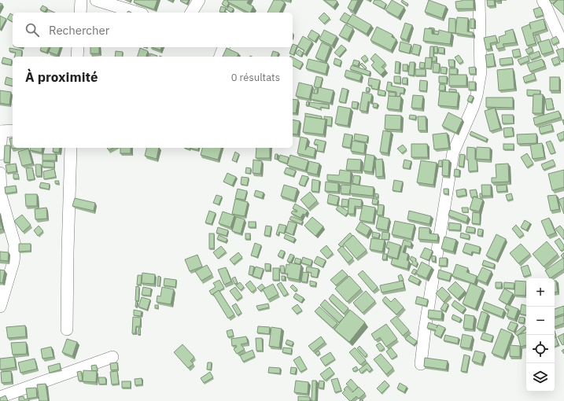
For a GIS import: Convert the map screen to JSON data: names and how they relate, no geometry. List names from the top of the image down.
{
  "page": {
    "search": "Rechercher",
    "heading": ["À proximité", "0 résultats"],
    "map_buttons": ["+", "−"]
  }
}
